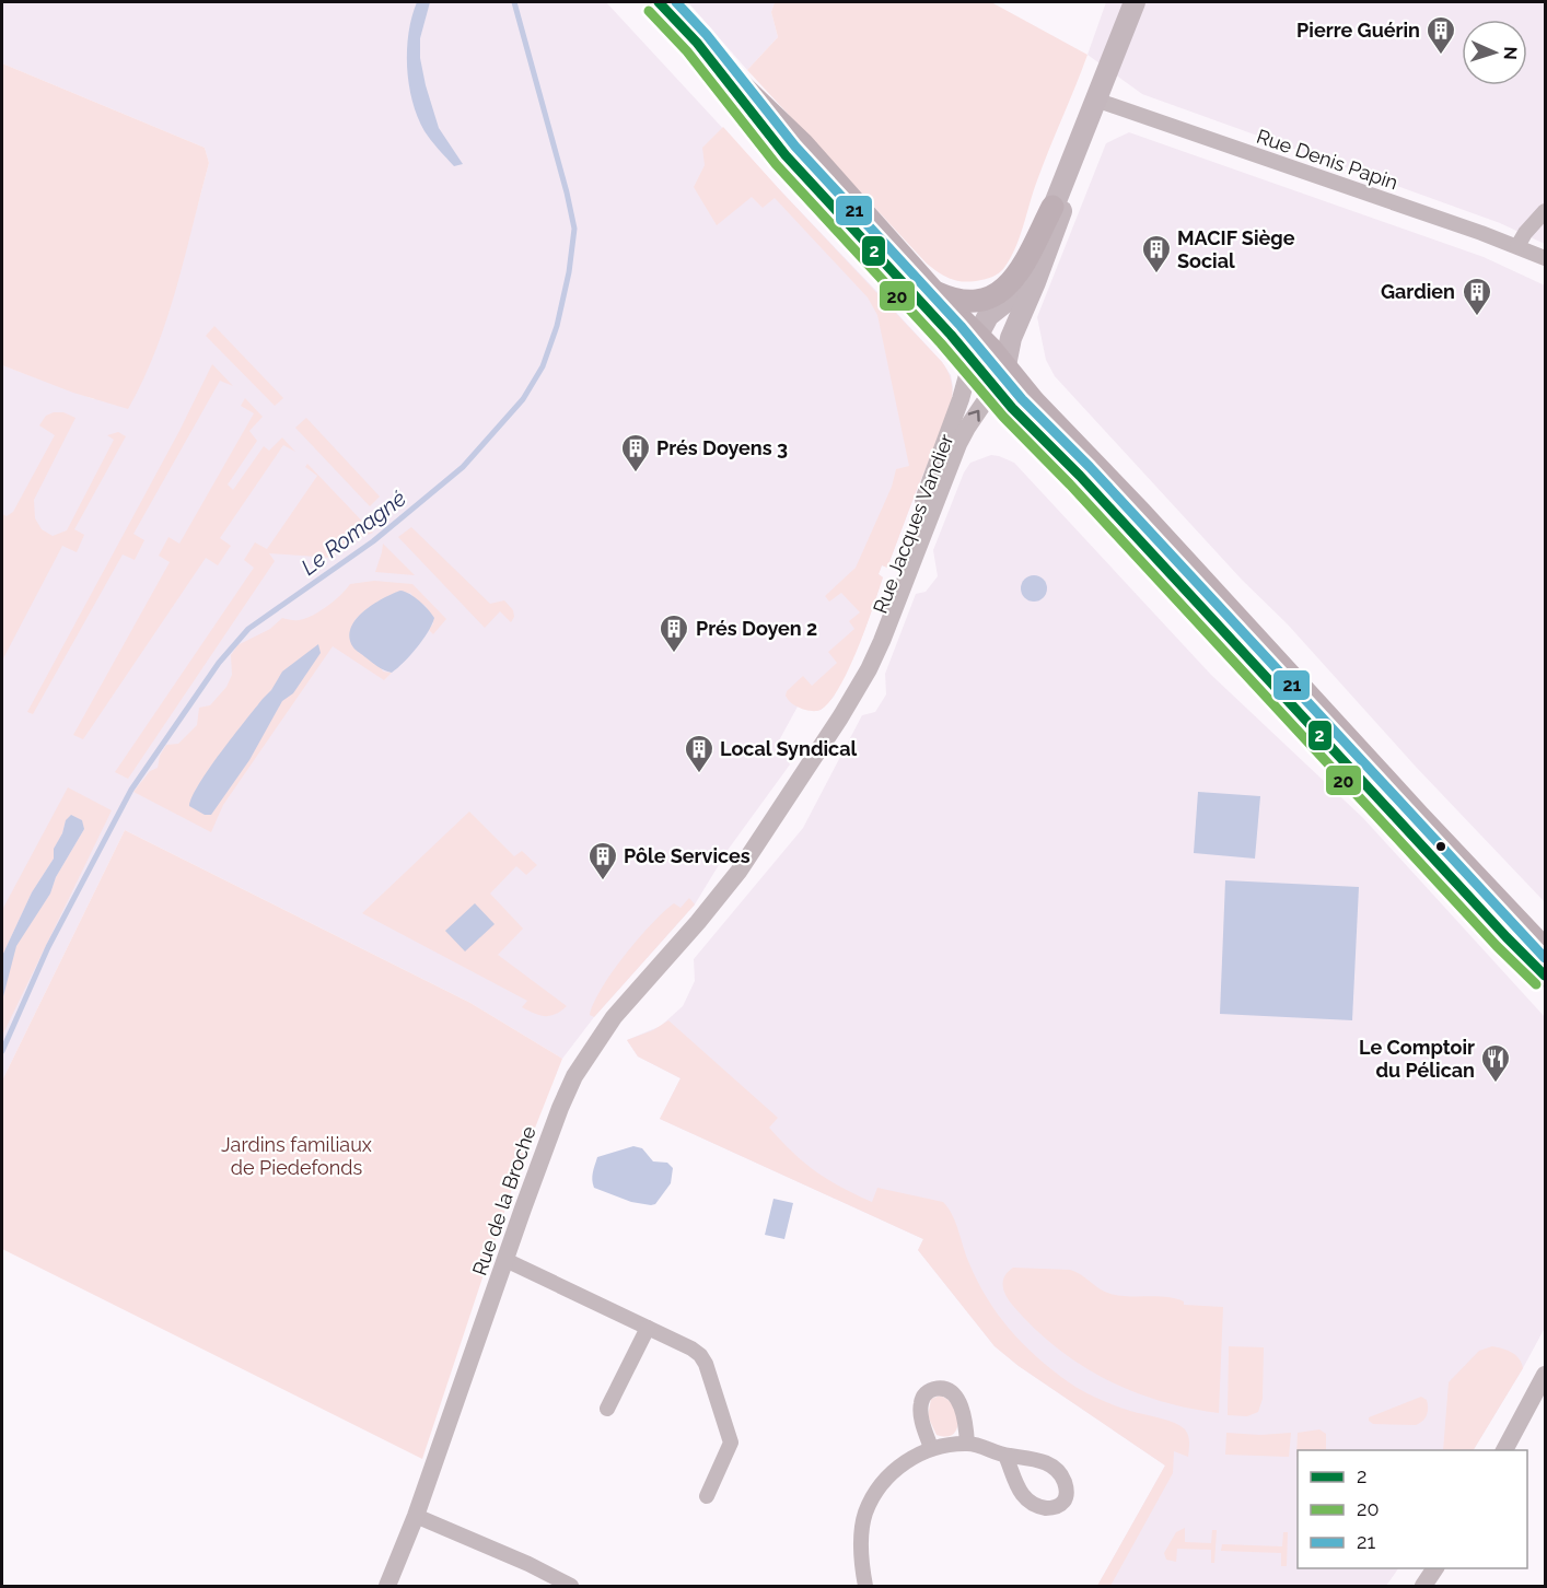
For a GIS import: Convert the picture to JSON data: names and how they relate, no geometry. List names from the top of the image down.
{
  "streets": {
    "street": ["Rue Denis Papin", "Rue Jacques Vandier", "Rue de la Broche"]
  },
  "crossings": [
    ["Rue Jacques Vandier", "Rue de la Broche"]
  ],
  "water": ["Le Romagné"],
  "parks": ["Jardins familiaux de Piedefonds"],
  "places": {
    "building": [
      "Pierre Guérin",
      "MACIF Siège Social",
      "Gardien",
      "Prés Doyens 3",
      "Prés Doyen 2",
      "Local Syndical",
      "Pôle Services"
    ],
    "restaurant": ["Le Comptoir du Pélican"]
  },
  "lines": ["transit line 2", "transit line 21", "transit line 20"],
  "legend": ["2", "20", "21"],
  "north": "right"
}
